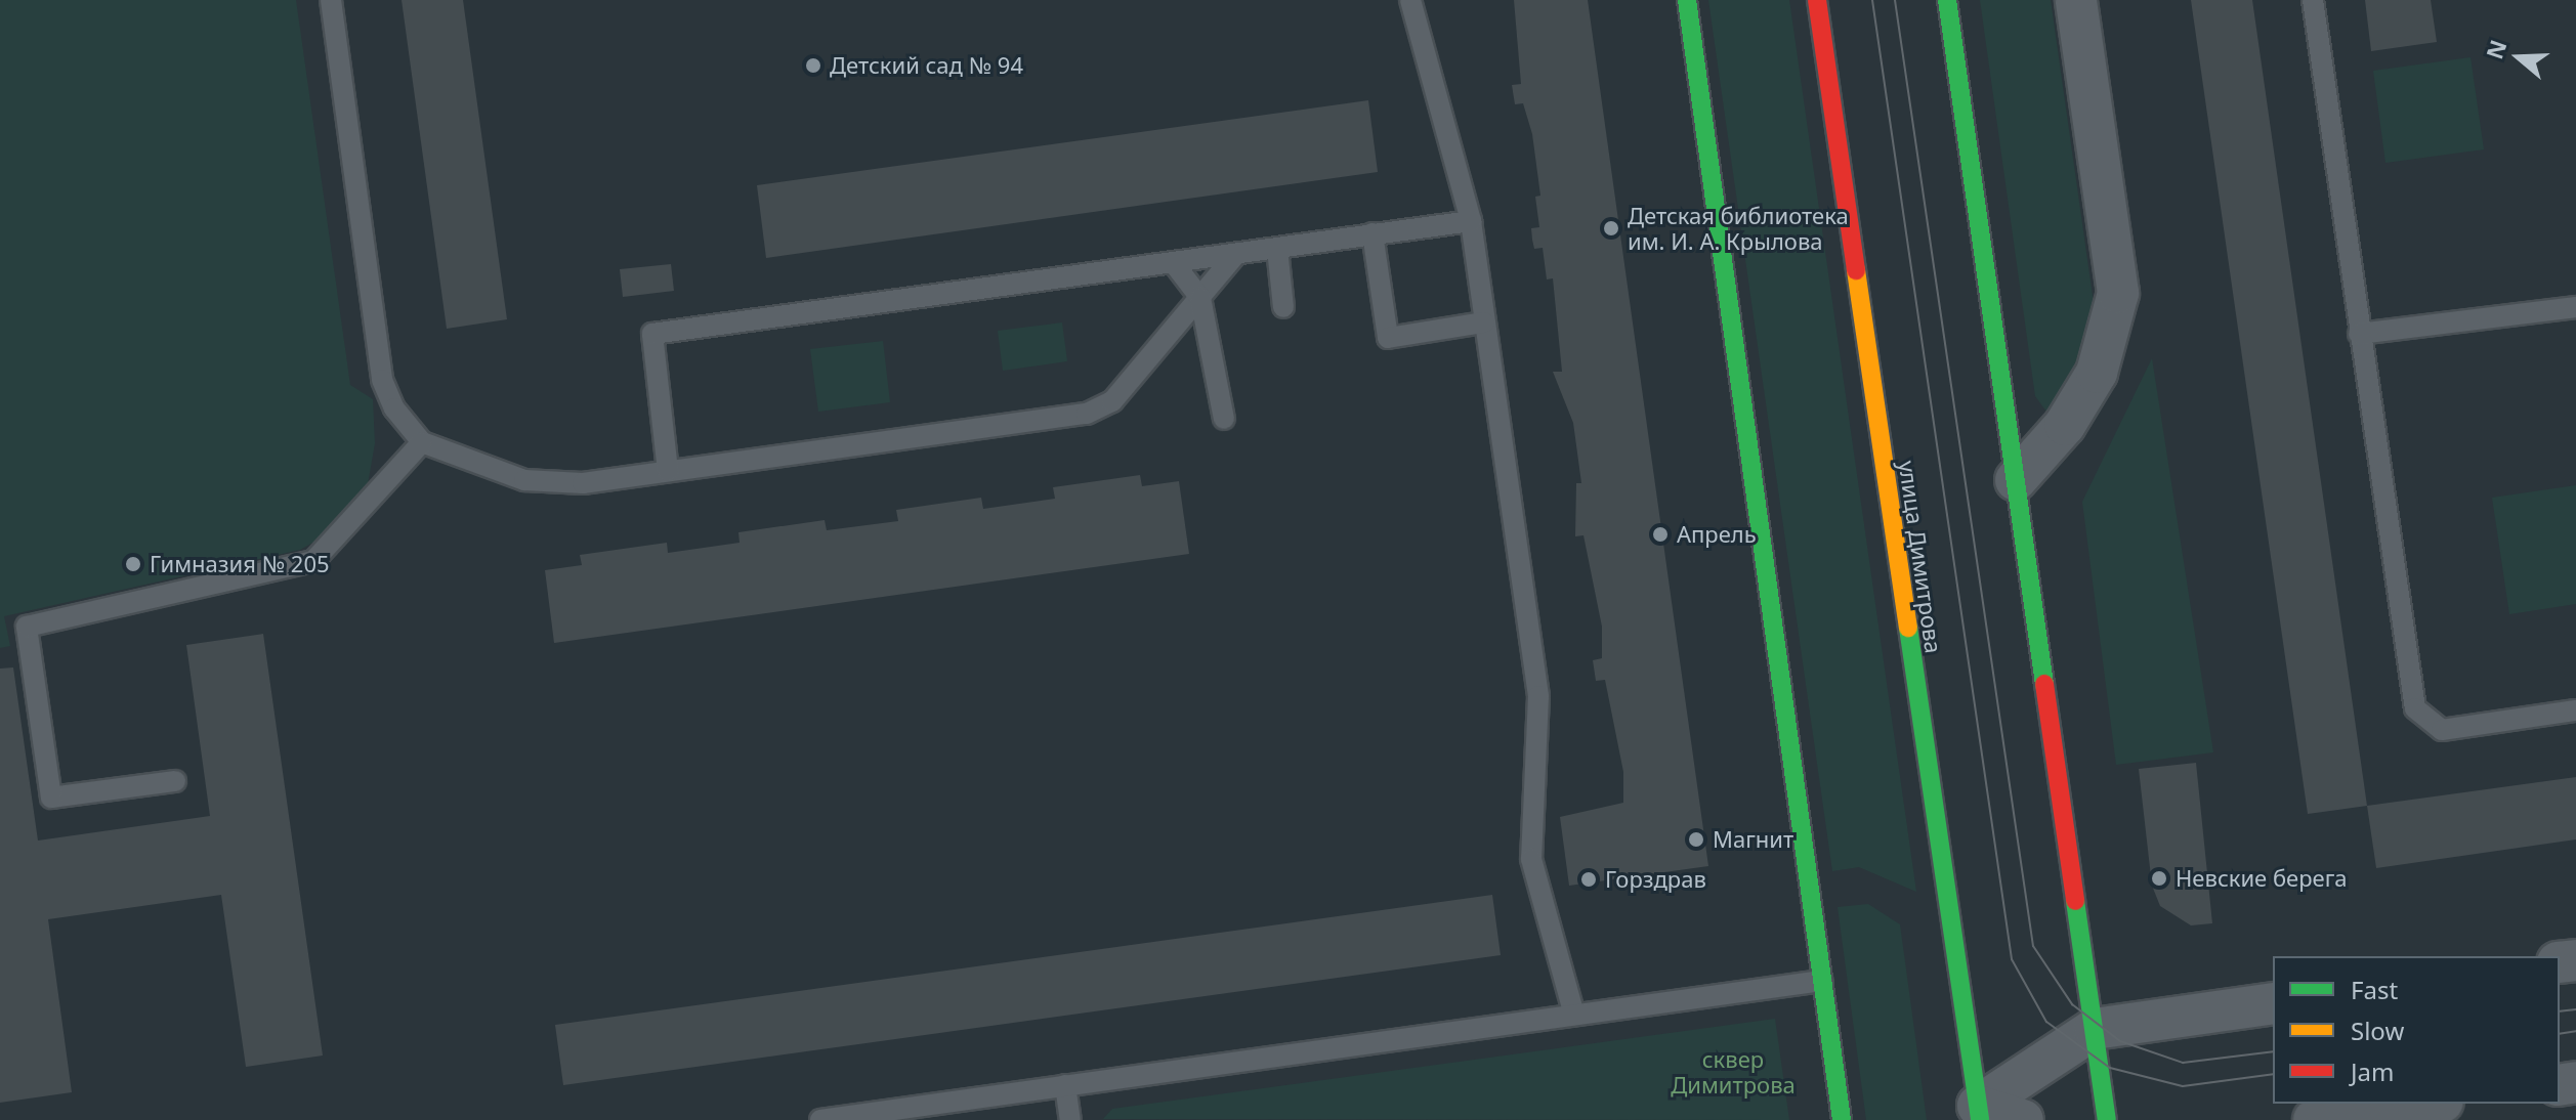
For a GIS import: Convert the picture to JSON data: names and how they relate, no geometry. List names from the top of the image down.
{
  "streets": {
    "street": ["улица Димитрова"]
  },
  "parks": ["сквер Димитрова"],
  "places": [
    "Детский сад № 94",
    "Детская библиотека им. И. А. Крылова",
    "Апрель",
    "Гимназия № 205",
    "Магнит",
    "Невские берега",
    "Горздрав"
  ],
  "legend": ["Fast", "Slow", "Jam"],
  "north": "left"
}
